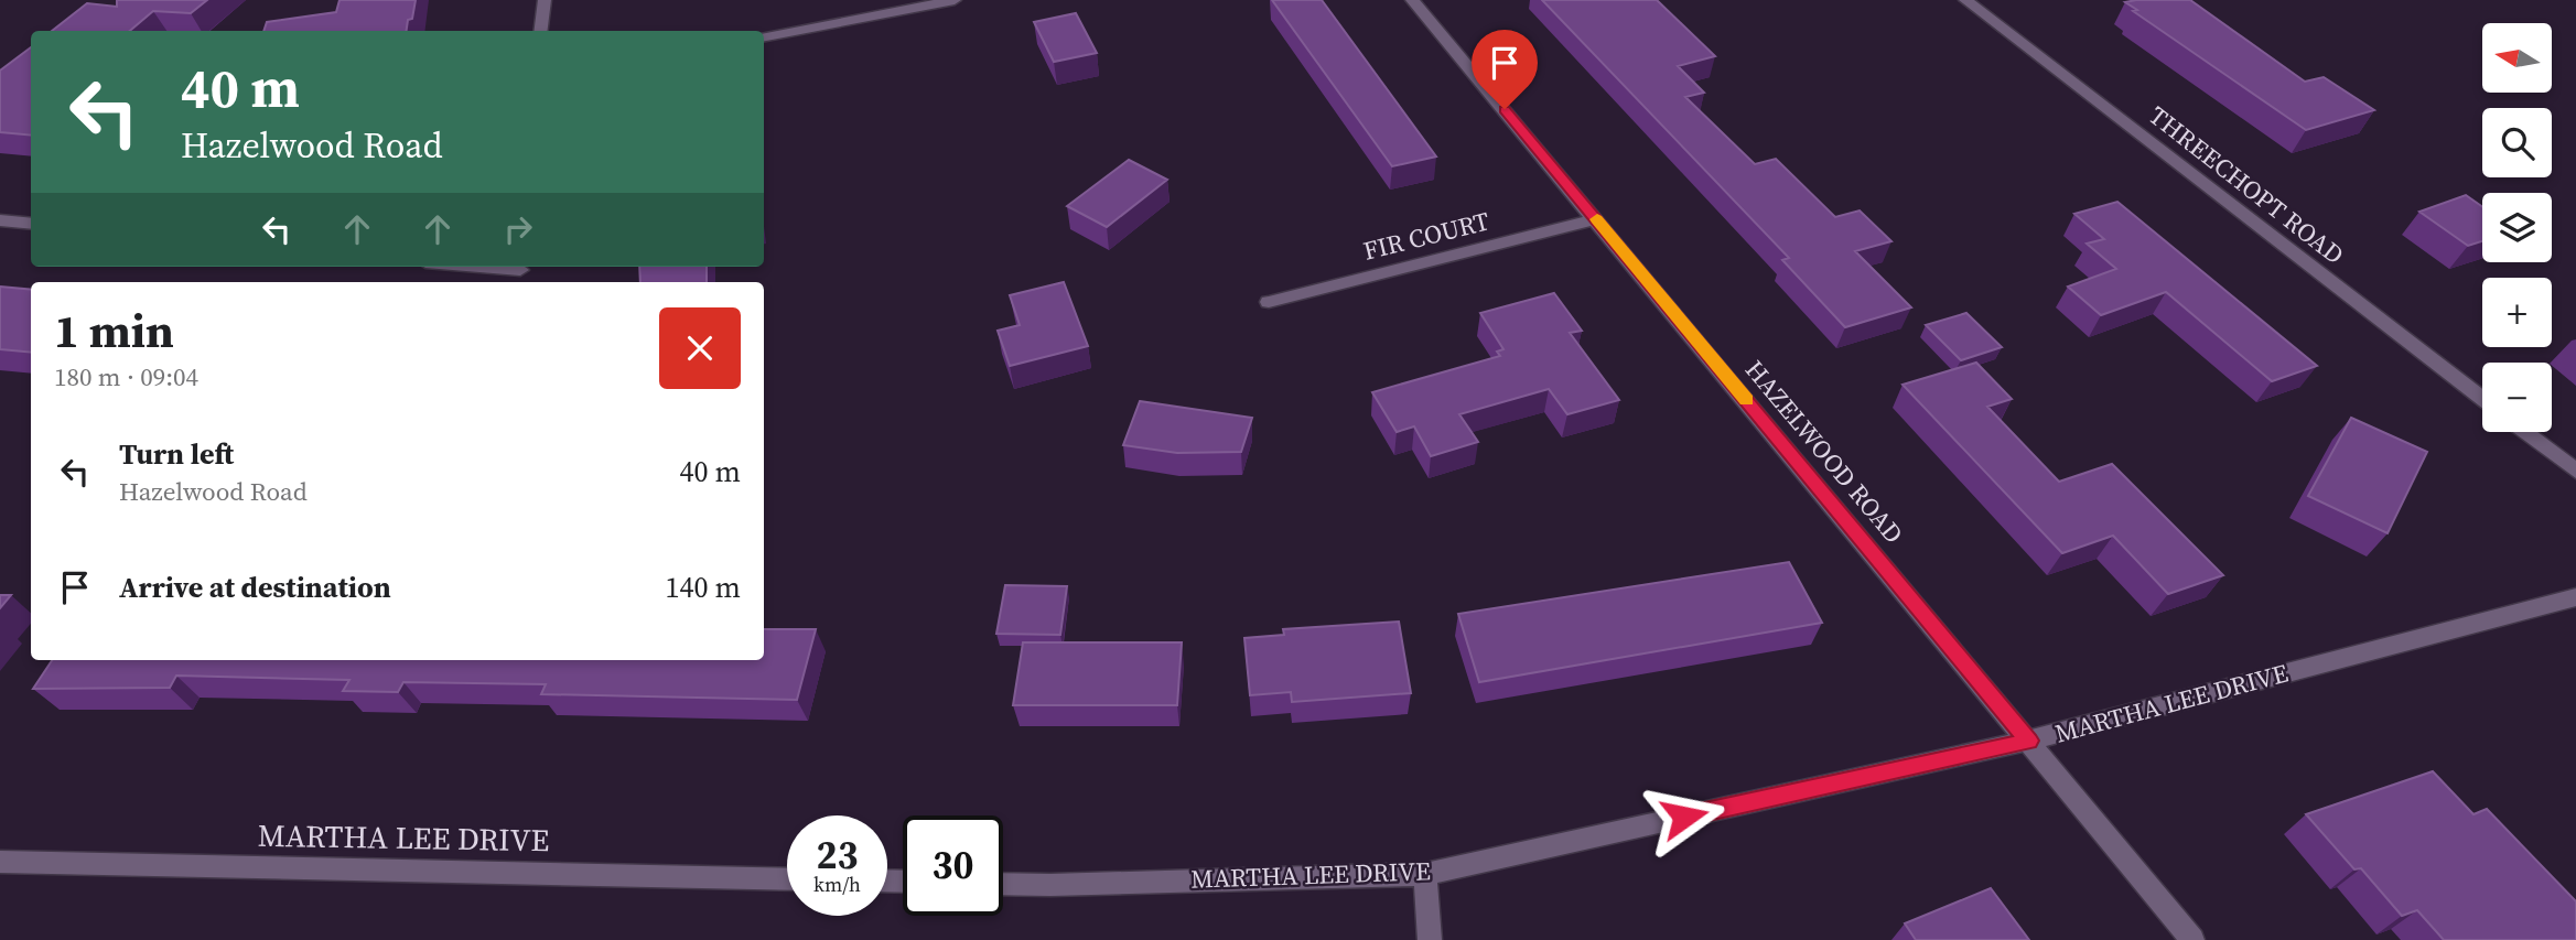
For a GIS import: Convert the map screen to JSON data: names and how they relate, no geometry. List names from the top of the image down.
{
  "streets": {
    "street": [
      "THREECHOPT ROAD",
      "FIR COURT",
      "HAZELWOOD ROAD",
      "MARTHA LEE DRIVE"
    ]
  },
  "crossings": [
    ["FIR COURT", "HAZELWOOD ROAD"],
    ["HAZELWOOD ROAD", "MARTHA LEE DRIVE"]
  ],
  "north": "left",
  "page": {
    "map_buttons": ["+", "−"],
    "turn": ["40 m", "Hazelwood Road"],
    "heading": ["1 min", "180 m · 09:04"],
    "list": [
      {
        "name": "Turn left",
        "note": "Hazelwood Road",
        "value": "40 m"
      },
      {
        "name": "Arrive at destination",
        "value": "140 m"
      }
    ],
    "speed": "23 km/h",
    "limit": "30"
  }
}
